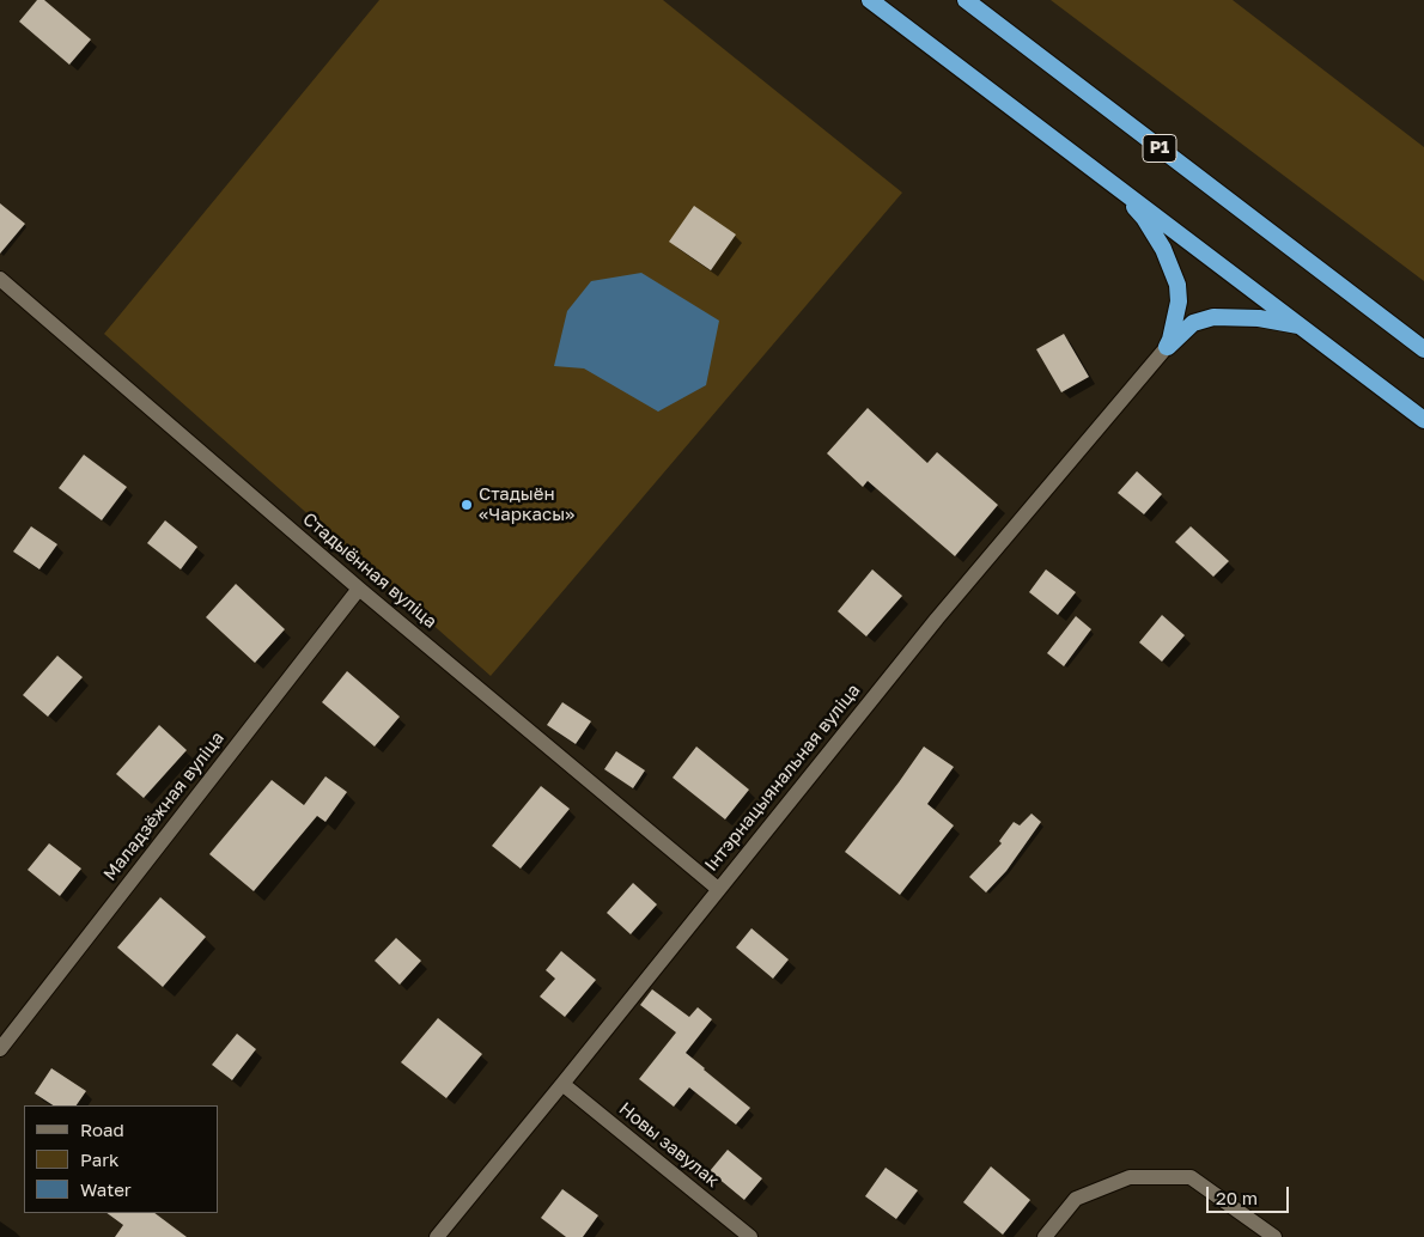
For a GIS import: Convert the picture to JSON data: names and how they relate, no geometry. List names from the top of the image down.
{
  "streets": {
    "highway": ["Р1"],
    "street": [
      "Стадыённая вуліца",
      "Інтэрнацыянальная вуліца",
      "Маладзёжная вуліца",
      "Новы завулак"
    ]
  },
  "crossings": [
    ["Стадыённая вуліца", "Інтэрнацыянальная вуліца"],
    ["Стадыённая вуліца", "Маладзёжная вуліца"],
    ["Інтэрнацыянальная вуліца", "Новы завулак"]
  ],
  "places": ["Стадыён «Чаркасы»"],
  "legend": ["Road", "Park", "Water"],
  "scale_bar": "20 m"
}
